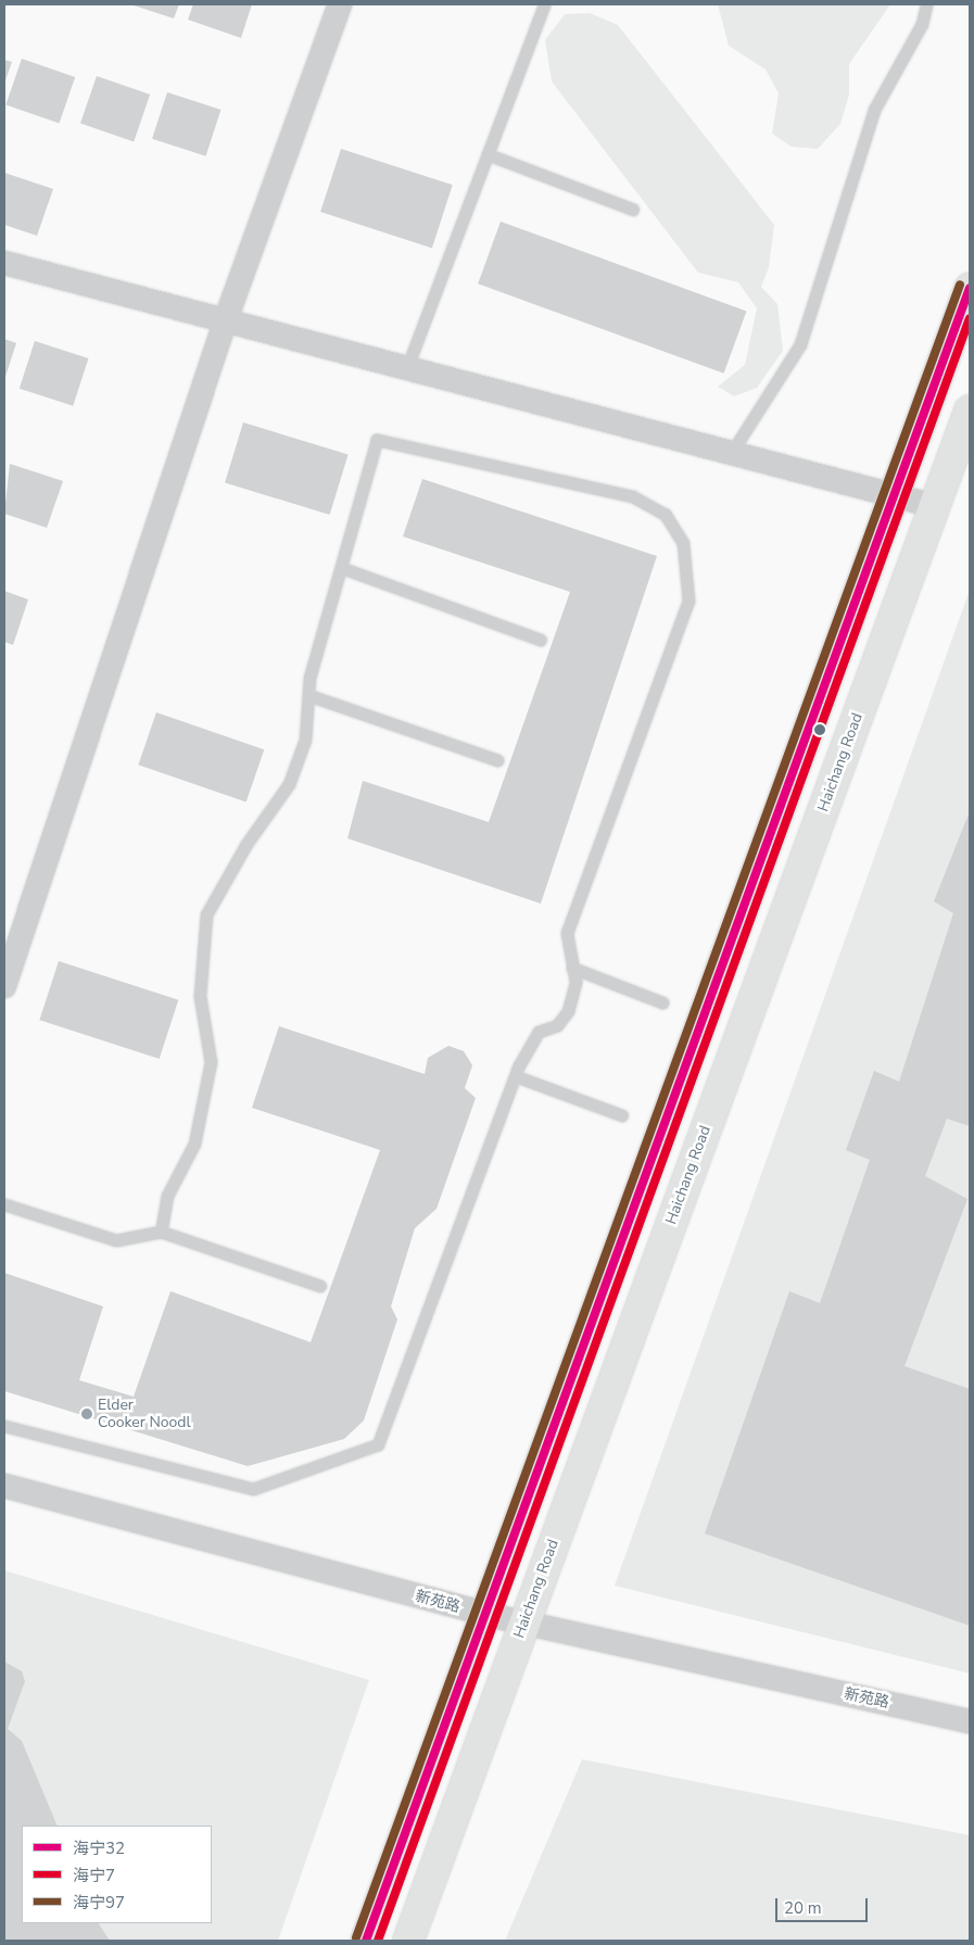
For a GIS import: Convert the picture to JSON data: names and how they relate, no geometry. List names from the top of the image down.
{
  "streets": {
    "main road": ["Haichang Road"],
    "street": ["新苑路"]
  },
  "crossings": [
    ["Haichang Road", "新苑路"]
  ],
  "places": ["Elder Cooker Noodl"],
  "lines": ["transit line 海宁97", "transit line 海宁32", "transit line 海宁7"],
  "legend": ["海宁32", "海宁7", "海宁97"],
  "scale_bar": "20 m"
}
